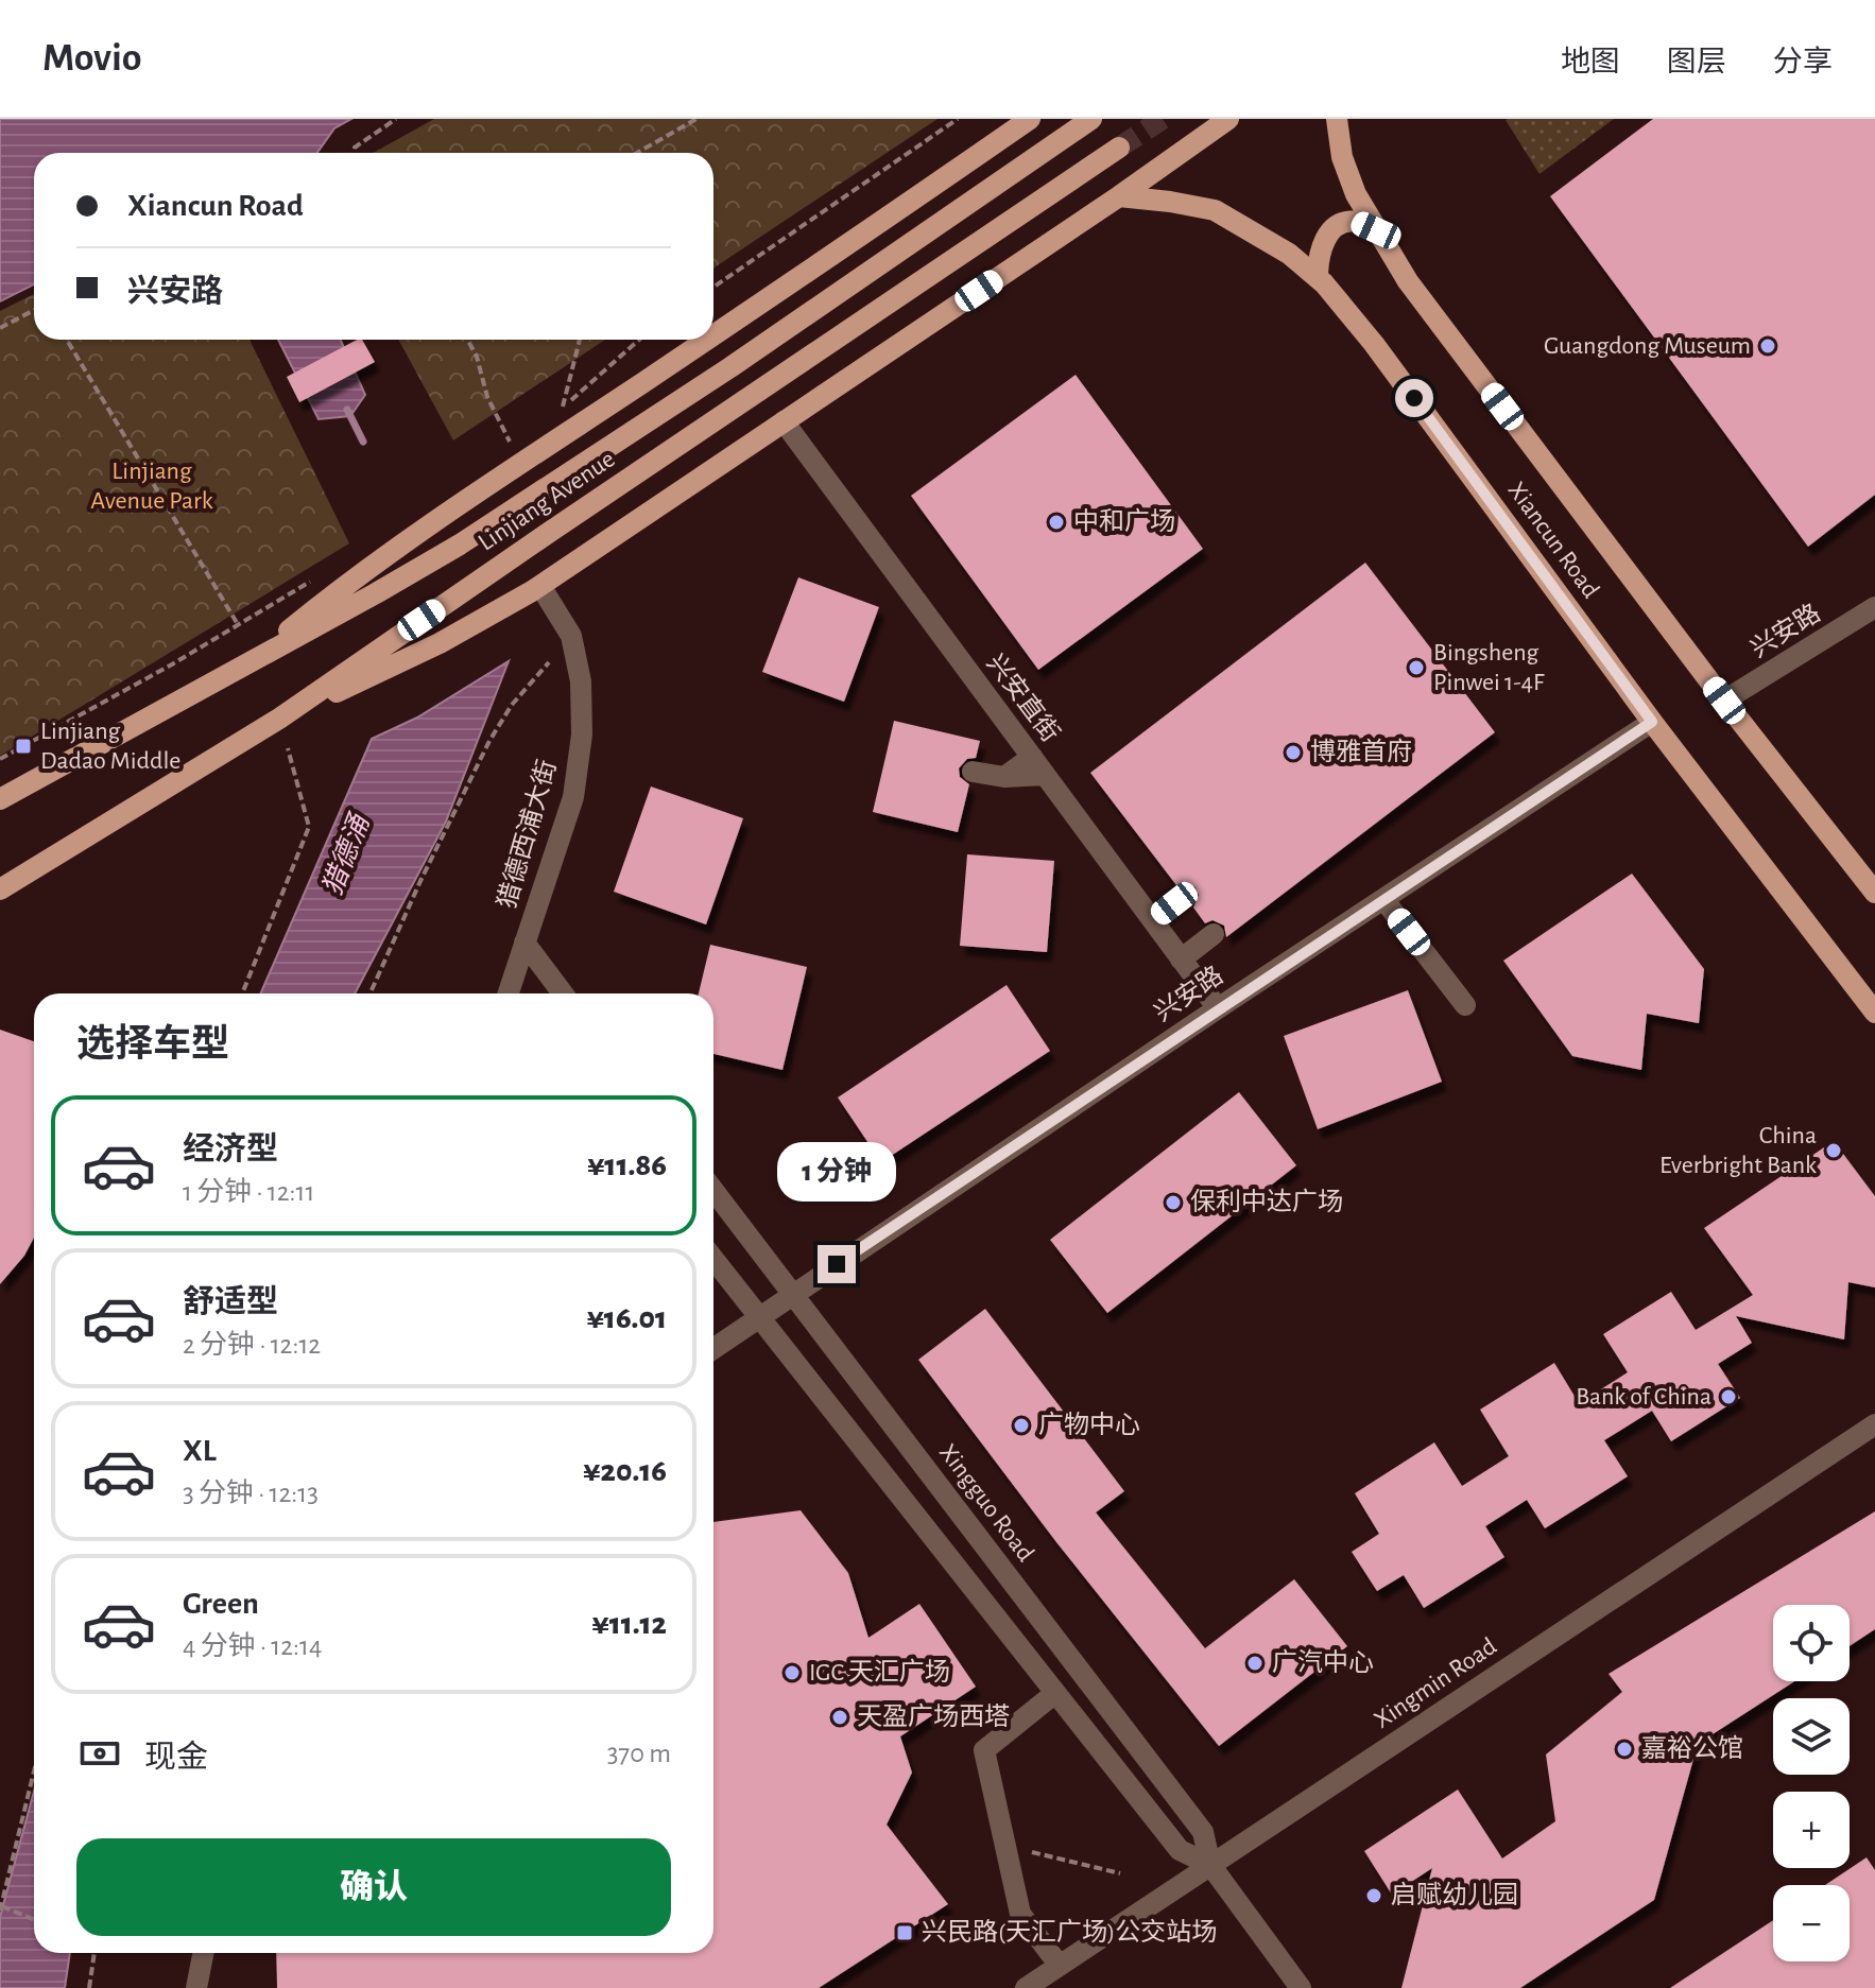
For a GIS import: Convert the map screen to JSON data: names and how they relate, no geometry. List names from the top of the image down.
{
  "streets": {
    "main road": ["Linjiang Avenue", "Xiancun Road"],
    "street": [
      "兴安路",
      "兴安直街",
      "猎德西浦大街",
      "Xingguo Road",
      "Xingmin Road"
    ]
  },
  "crossings": [
    ["Xiancun Road", "兴安路"],
    ["兴安路", "兴安直街"],
    ["兴安路", "Xingguo Road"],
    ["Xingguo Road", "Xingmin Road"]
  ],
  "water": ["猎德涌"],
  "parks": ["Linjiang Avenue Park"],
  "places": {
    "other": [
      "Guangdong Museum",
      "中和广场",
      "Bingsheng Pinwei 1-4F",
      "博雅首府",
      "China Everbright Bank",
      "保利中达广场",
      "Bank of China",
      "广物中心",
      "广汽中心",
      "IGC 天汇广场",
      "天盈广场西塔",
      "嘉裕公馆",
      "启赋幼儿园"
    ],
    "transit": ["Linjiang Dadao Middle", "兴民路(天汇广场)公交站场"]
  },
  "page": {
    "header": "Movio",
    "nav": ["地图", "图层", "分享"],
    "banner": ["Xiancun Road", "兴安路"],
    "heading": "选择车型",
    "list": [
      {
        "name": "经济型",
        "note": "1 分钟 · 12:11",
        "value": "¥11.86"
      },
      {
        "name": "舒适型",
        "note": "2 分钟 · 12:12",
        "value": "¥16.01"
      },
      {
        "name": "XL",
        "note": "3 分钟 · 12:13",
        "value": "¥20.16"
      },
      {
        "name": "Green",
        "note": "4 分钟 · 12:14",
        "value": "¥11.12"
      }
    ],
    "bubble": "1 分钟",
    "map_buttons": ["+", "−"],
    "pay": ["现金", "370 m"],
    "buttons": "确认"
  }
}
